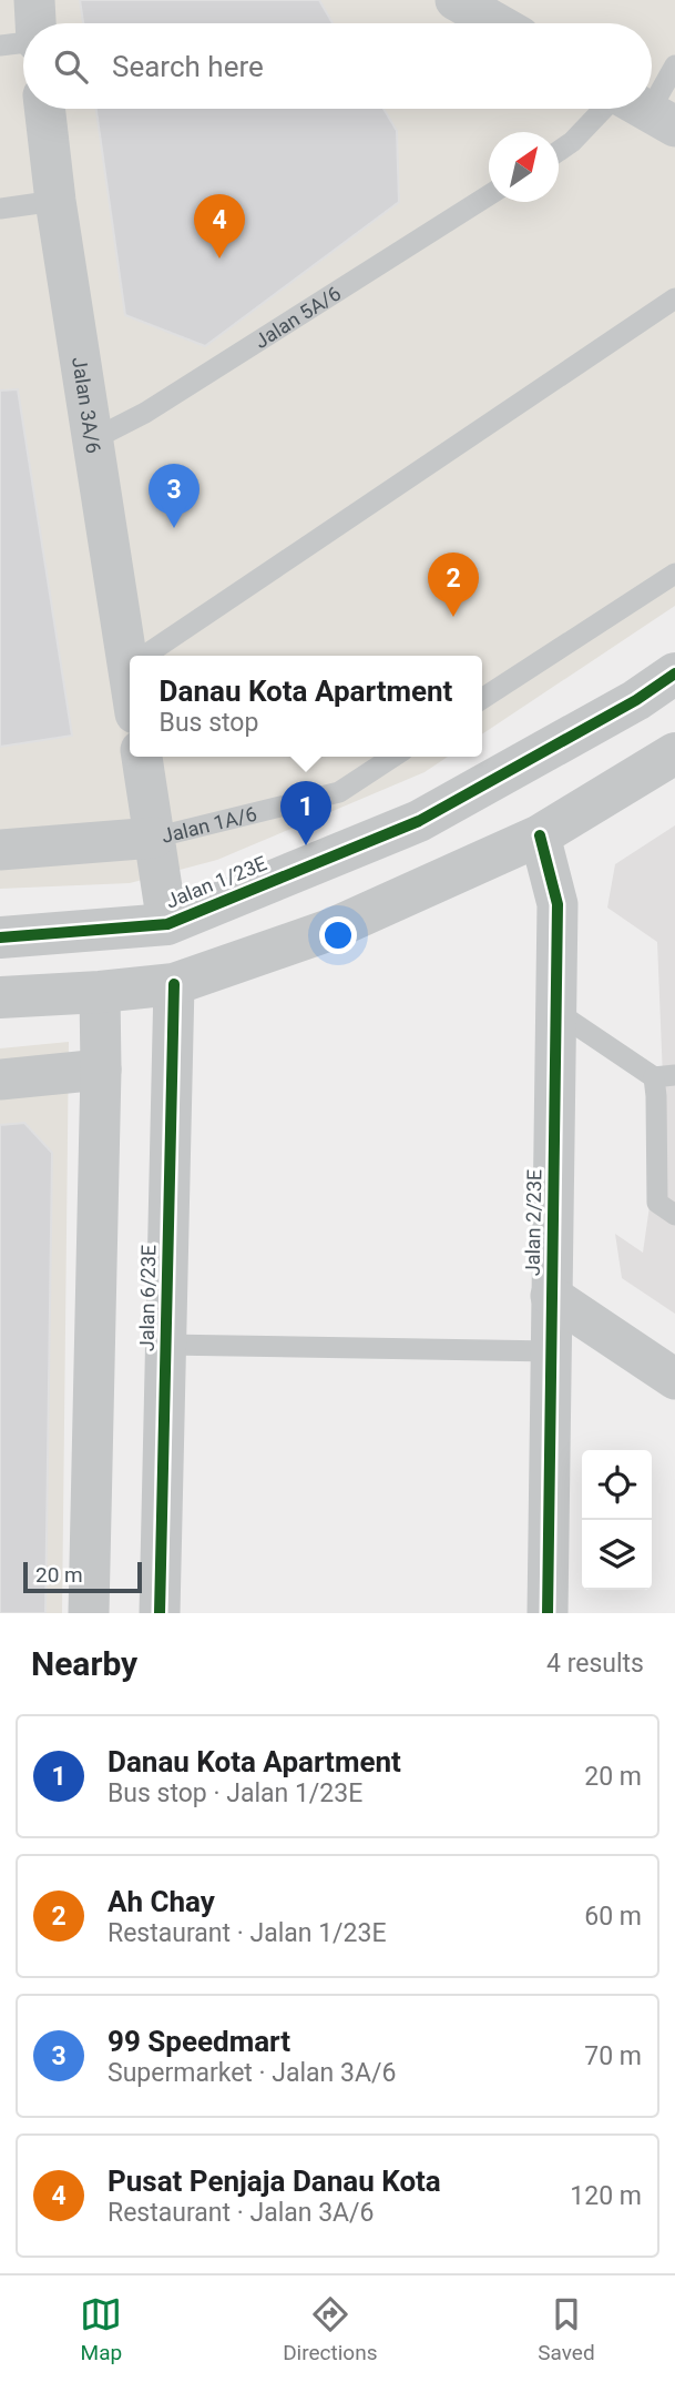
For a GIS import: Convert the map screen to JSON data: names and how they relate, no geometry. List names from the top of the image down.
{
  "streets": {
    "street": [
      "Jalan 3A/6",
      "Jalan 1A/6",
      "Jalan 1/23E",
      "Jalan 2/23E",
      "Jalan 6/23E"
    ],
    "lane": ["Jalan 5A/6"]
  },
  "crossings": [
    ["Jalan 5A/6", "Jalan 3A/6"]
  ],
  "scale_bar": "20 m",
  "north": "top right",
  "page": {
    "search": "Search here",
    "pins": [
      "4",
      "3",
      "2",
      "1"
    ],
    "popup": ["Danau Kota Apartment", "Bus stop"],
    "scale": "20 m",
    "heading": ["Nearby", "4 results"],
    "list": [
      {
        "mark": "1",
        "name": "Danau Kota Apartment",
        "note": "Bus stop · Jalan 1/23E",
        "value": "20 m"
      },
      {
        "mark": "2",
        "name": "Ah Chay",
        "note": "Restaurant · Jalan 1/23E",
        "value": "60 m"
      },
      {
        "mark": "3",
        "name": "99 Speedmart",
        "note": "Supermarket · Jalan 3A/6",
        "value": "70 m"
      },
      {
        "mark": "4",
        "name": "Pusat Penjaja Danau Kota",
        "note": "Restaurant · Jalan 3A/6",
        "value": "120 m"
      }
    ],
    "nav": ["Map", "Directions", "Saved"]
  }
}
